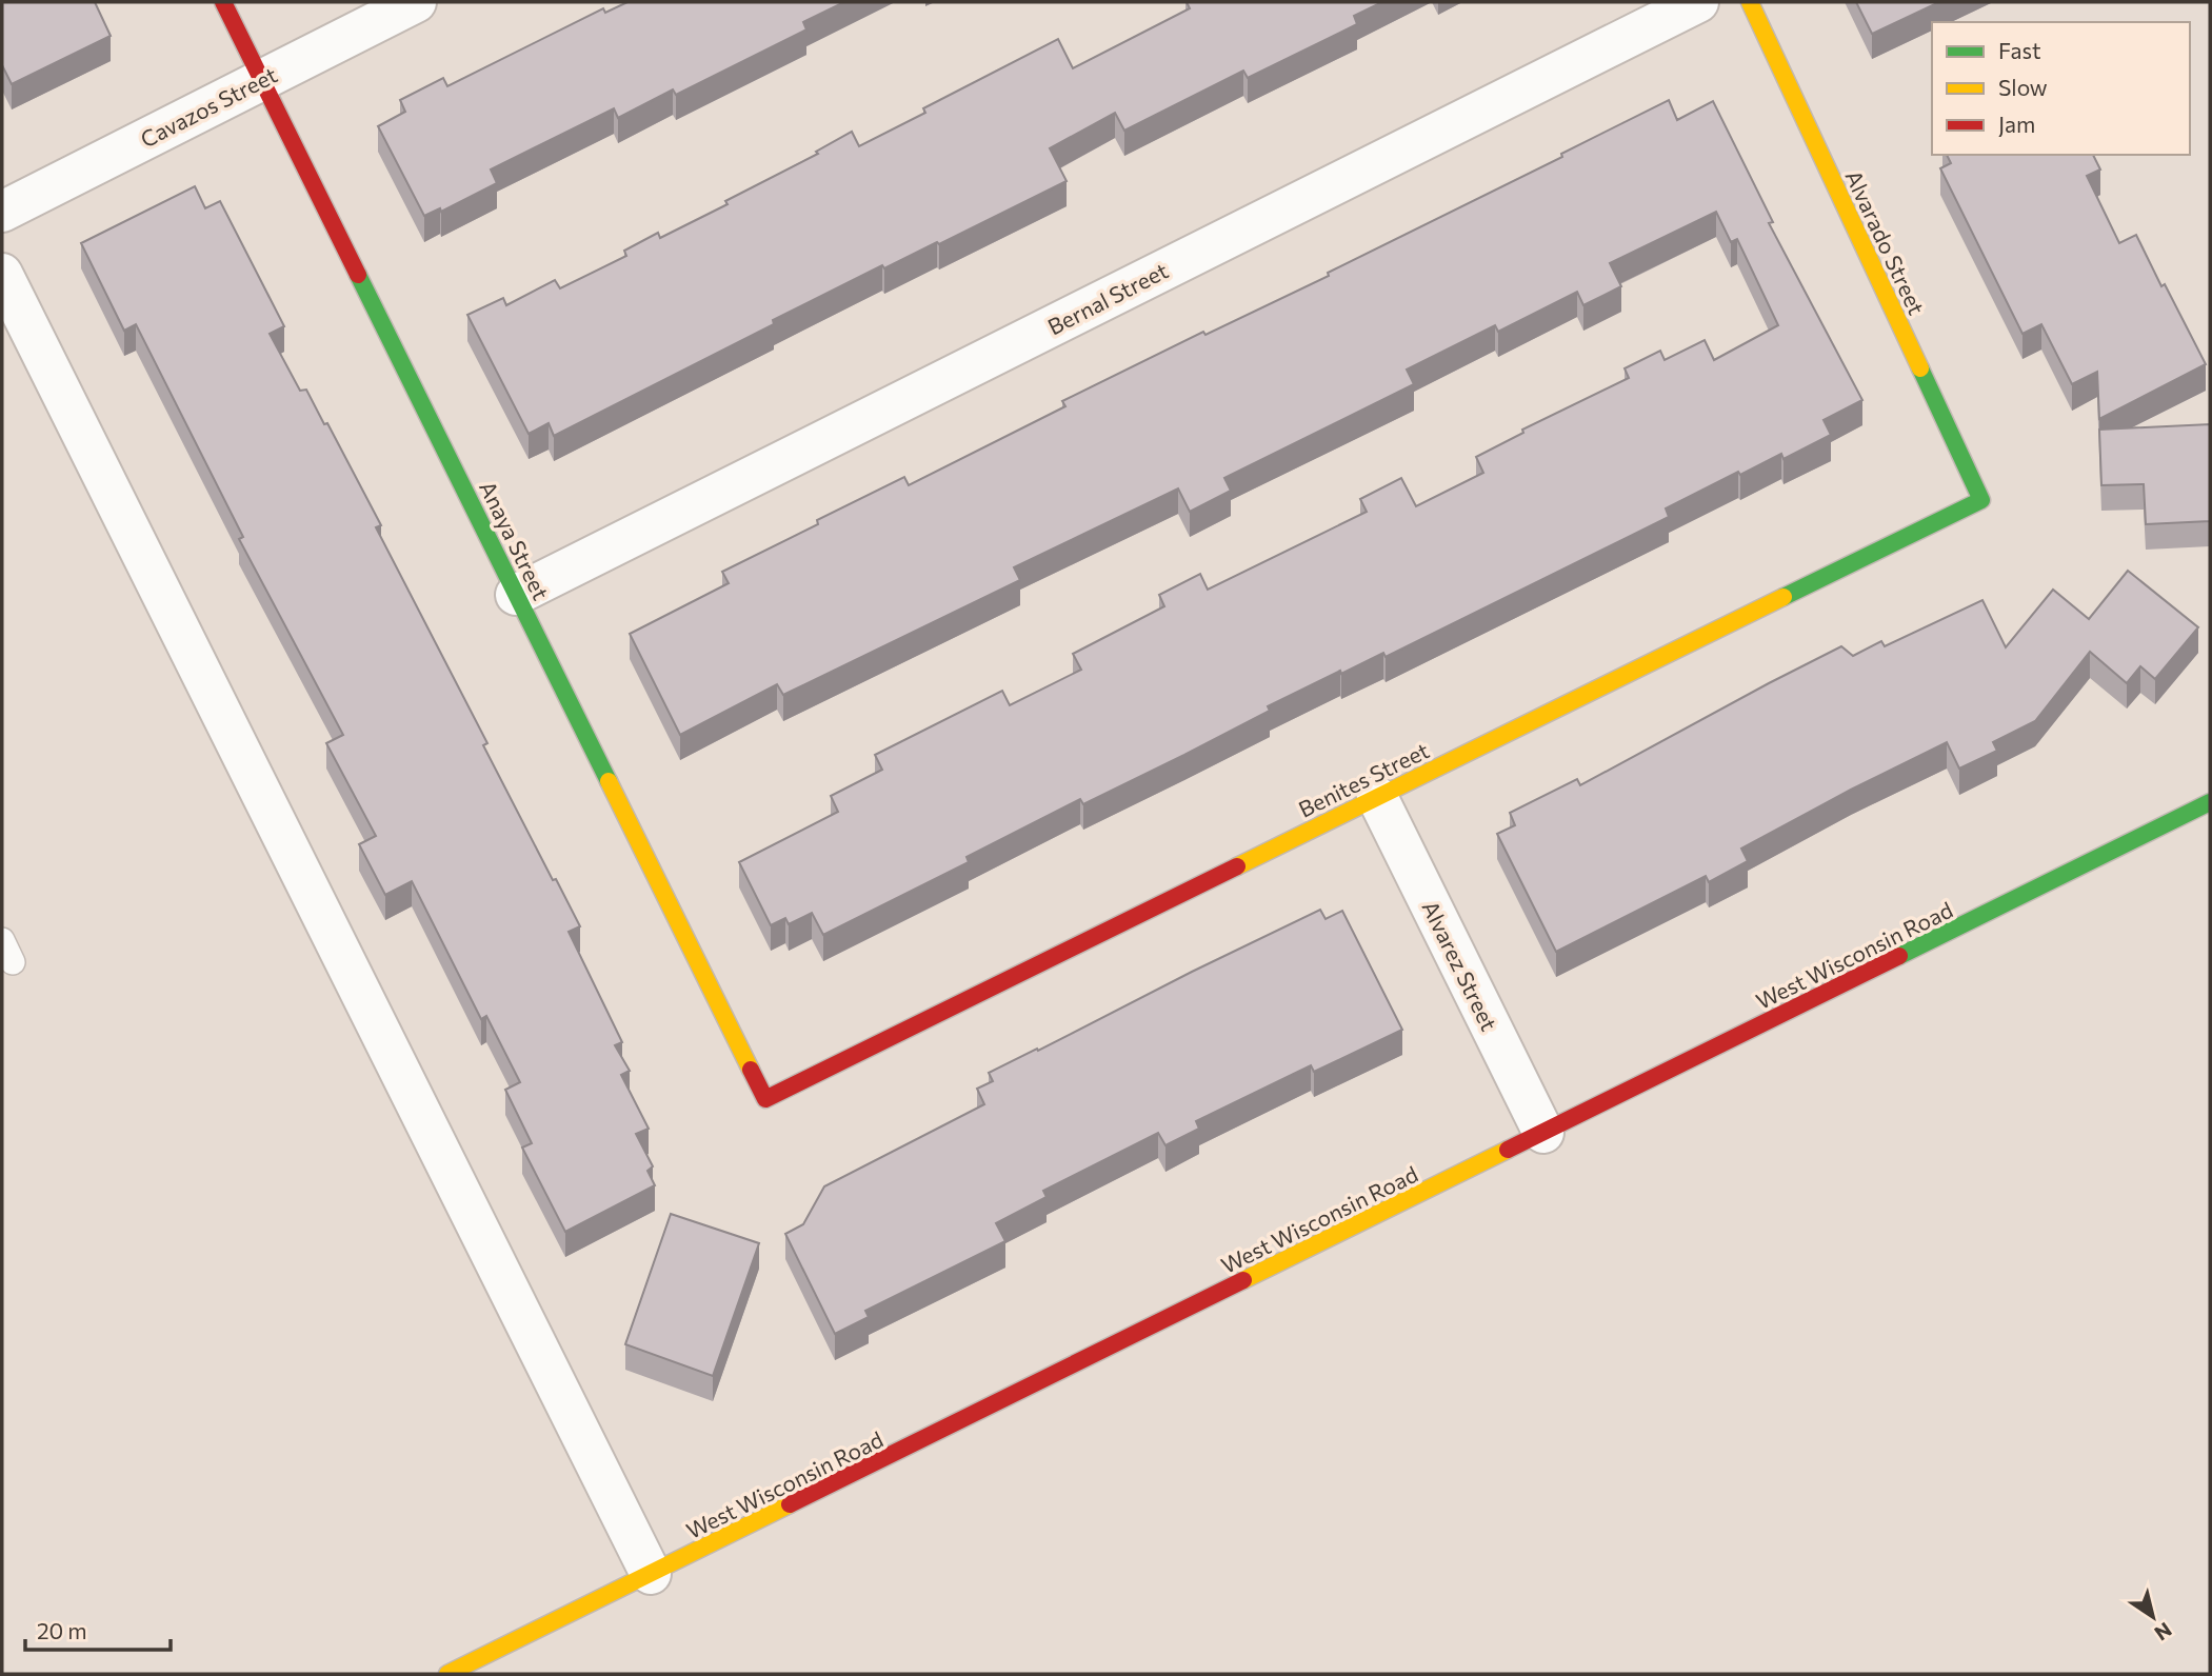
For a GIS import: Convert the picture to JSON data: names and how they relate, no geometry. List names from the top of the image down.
{
  "streets": {
    "street": [
      "Cavazos Street",
      "Alvarado Street",
      "Bernal Street",
      "Anaya Street",
      "Benites Street",
      "West Wisconsin Road",
      "Alvarez Street"
    ]
  },
  "crossings": [
    ["Cavazos Street", "Anaya Street"],
    ["Alvarado Street", "Benites Street"],
    ["Bernal Street", "Anaya Street"],
    ["Anaya Street", "Benites Street"],
    ["Benites Street", "Alvarez Street"],
    ["West Wisconsin Road", "Alvarez Street"]
  ],
  "legend": ["Fast", "Slow", "Jam"],
  "scale_bar": "20 m",
  "north": "bottom right"
}
